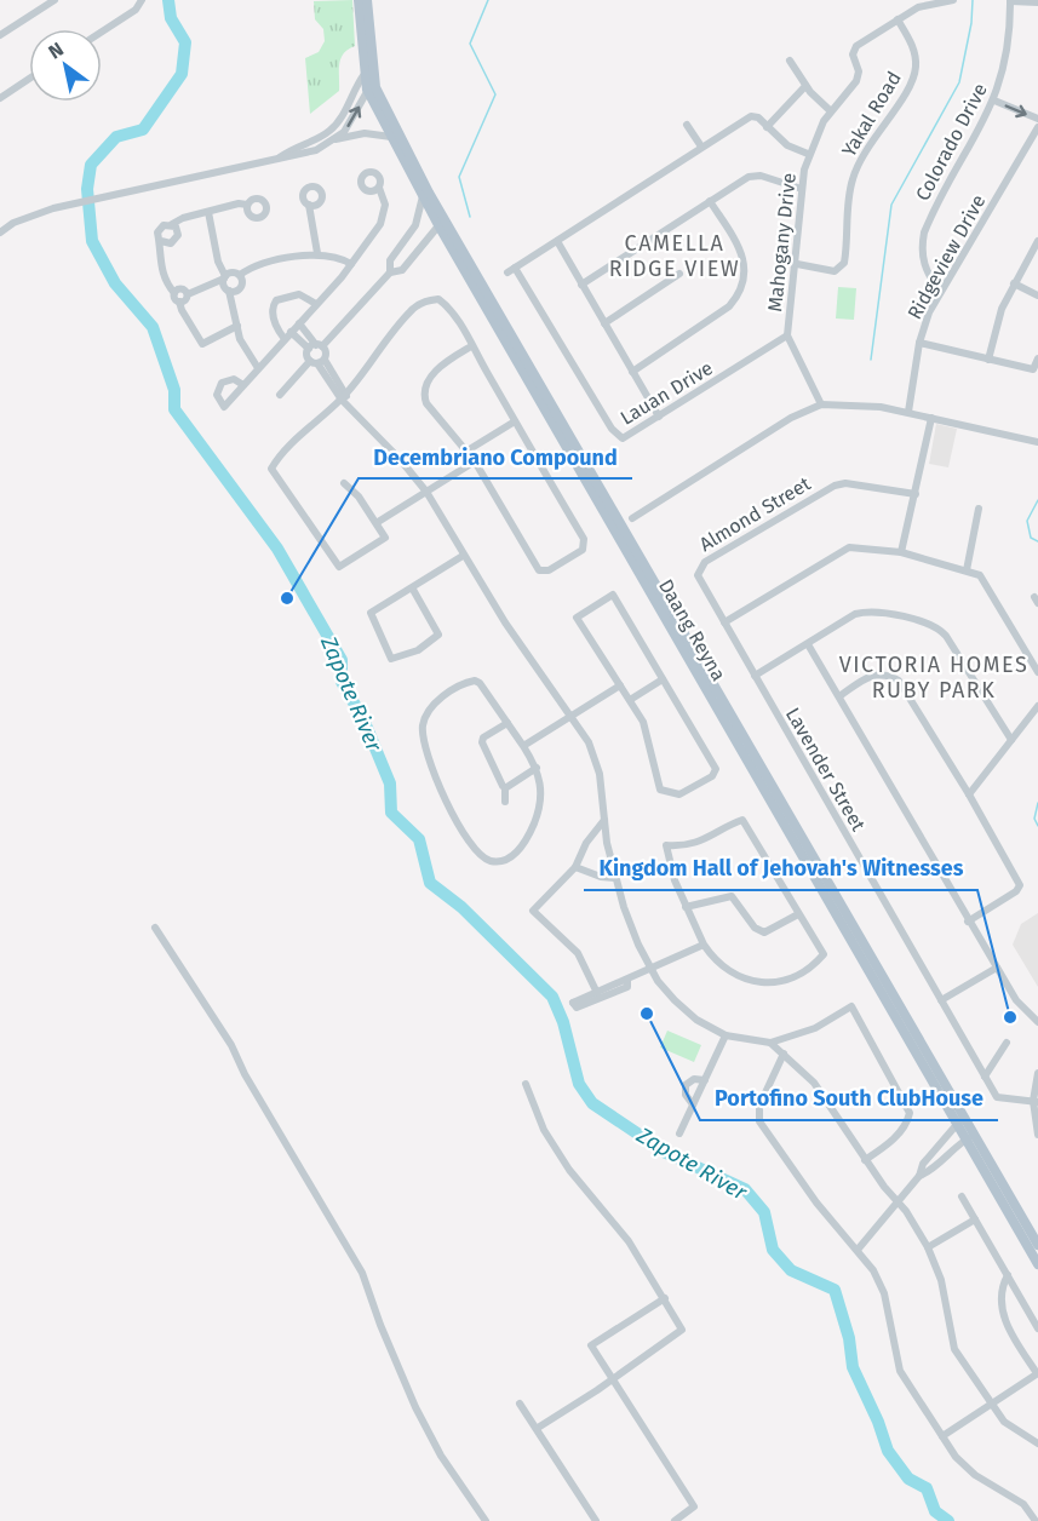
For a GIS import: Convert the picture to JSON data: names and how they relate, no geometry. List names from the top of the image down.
{
  "streets": {
    "main road": ["Daang Reyna"],
    "street": [
      "Yakal Road",
      "Colorado Drive",
      "Mahogany Drive",
      "Ridgeview Drive",
      "Lauan Drive",
      "Almond Street",
      "Lavender Street"
    ]
  },
  "crossings": [
    ["Yakal Road", "Mahogany Drive"],
    ["Colorado Drive", "Ridgeview Drive"],
    ["Mahogany Drive", "Lauan Drive"],
    ["Almond Street", "Lavender Street"]
  ],
  "districts": ["CAMELLA RIDGE VIEW", "VICTORIA HOMES RUBY PARK"],
  "water": ["Zapote River"],
  "places": ["Decembriano Compound", "Portofino South ClubHouse", "Kingdom Hall of Jehovah's Witnesses"],
  "north": "top left"
}
